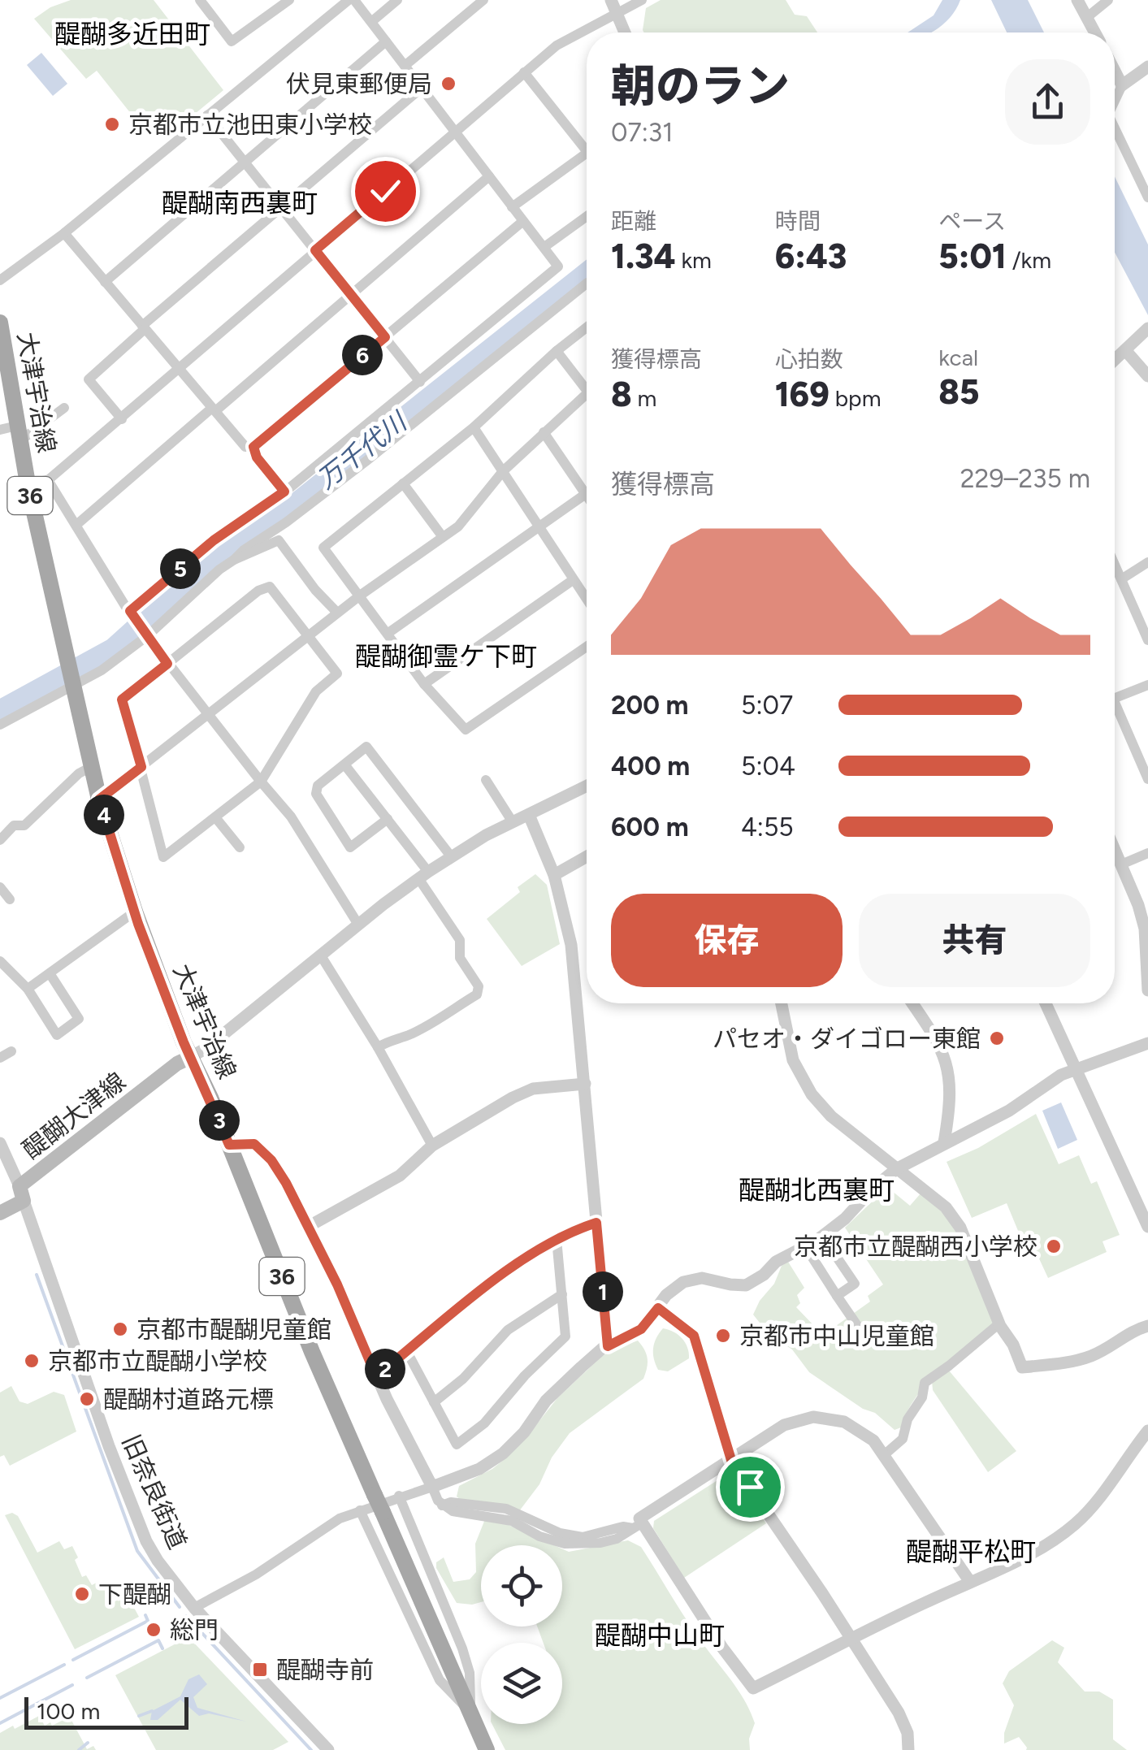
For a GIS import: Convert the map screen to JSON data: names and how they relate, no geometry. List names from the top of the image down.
{
  "streets": {
    "main road": ["大津宇治線", "36", "醍醐大津線"],
    "street": ["旧奈良街道"]
  },
  "crossings": [
    ["大津宇治線", "醍醐大津線"],
    ["醍醐大津線", "旧奈良街道"]
  ],
  "districts": [
    "醍醐多近田町",
    "醍醐南西裏町",
    "醍醐御霊ケ下町",
    "醍醐北西裏町",
    "醍醐平松町",
    "醍醐中山町"
  ],
  "water": ["万千代川"],
  "places": {
    "other": [
      "伏見東郵便局",
      "京都市立池田東小学校",
      "パセオ・ダイゴロー東館",
      "京都市立醍醐西小学校",
      "京都市醍醐児童館",
      "京都市中山児童館",
      "京都市立醍醐小学校",
      "醍醐村道路元標",
      "下醍醐",
      "総門"
    ],
    "transit": ["醍醐寺前"]
  },
  "scale_bar": "100 m",
  "page": {
    "heading": ["朝のラン", "07:31"],
    "stats": [
      ["距離", "1.34 km"],
      ["時間", "6:43"],
      ["ペース", "5:01 /km"],
      ["獲得標高", "8 m"],
      ["心拍数", "169 bpm"],
      ["kcal", "85"]
    ],
    "pins": [
      "6",
      "5",
      "4",
      "3",
      "1",
      "2"
    ],
    "chart": ["獲得標高", "229–235 m"],
    "list": [
      {
        "name": "200 m",
        "note": "5:07"
      },
      {
        "name": "400 m",
        "note": "5:04"
      },
      {
        "name": "600 m",
        "note": "4:55"
      }
    ],
    "buttons": ["保存", "共有"],
    "scale": "100 m"
  }
}
